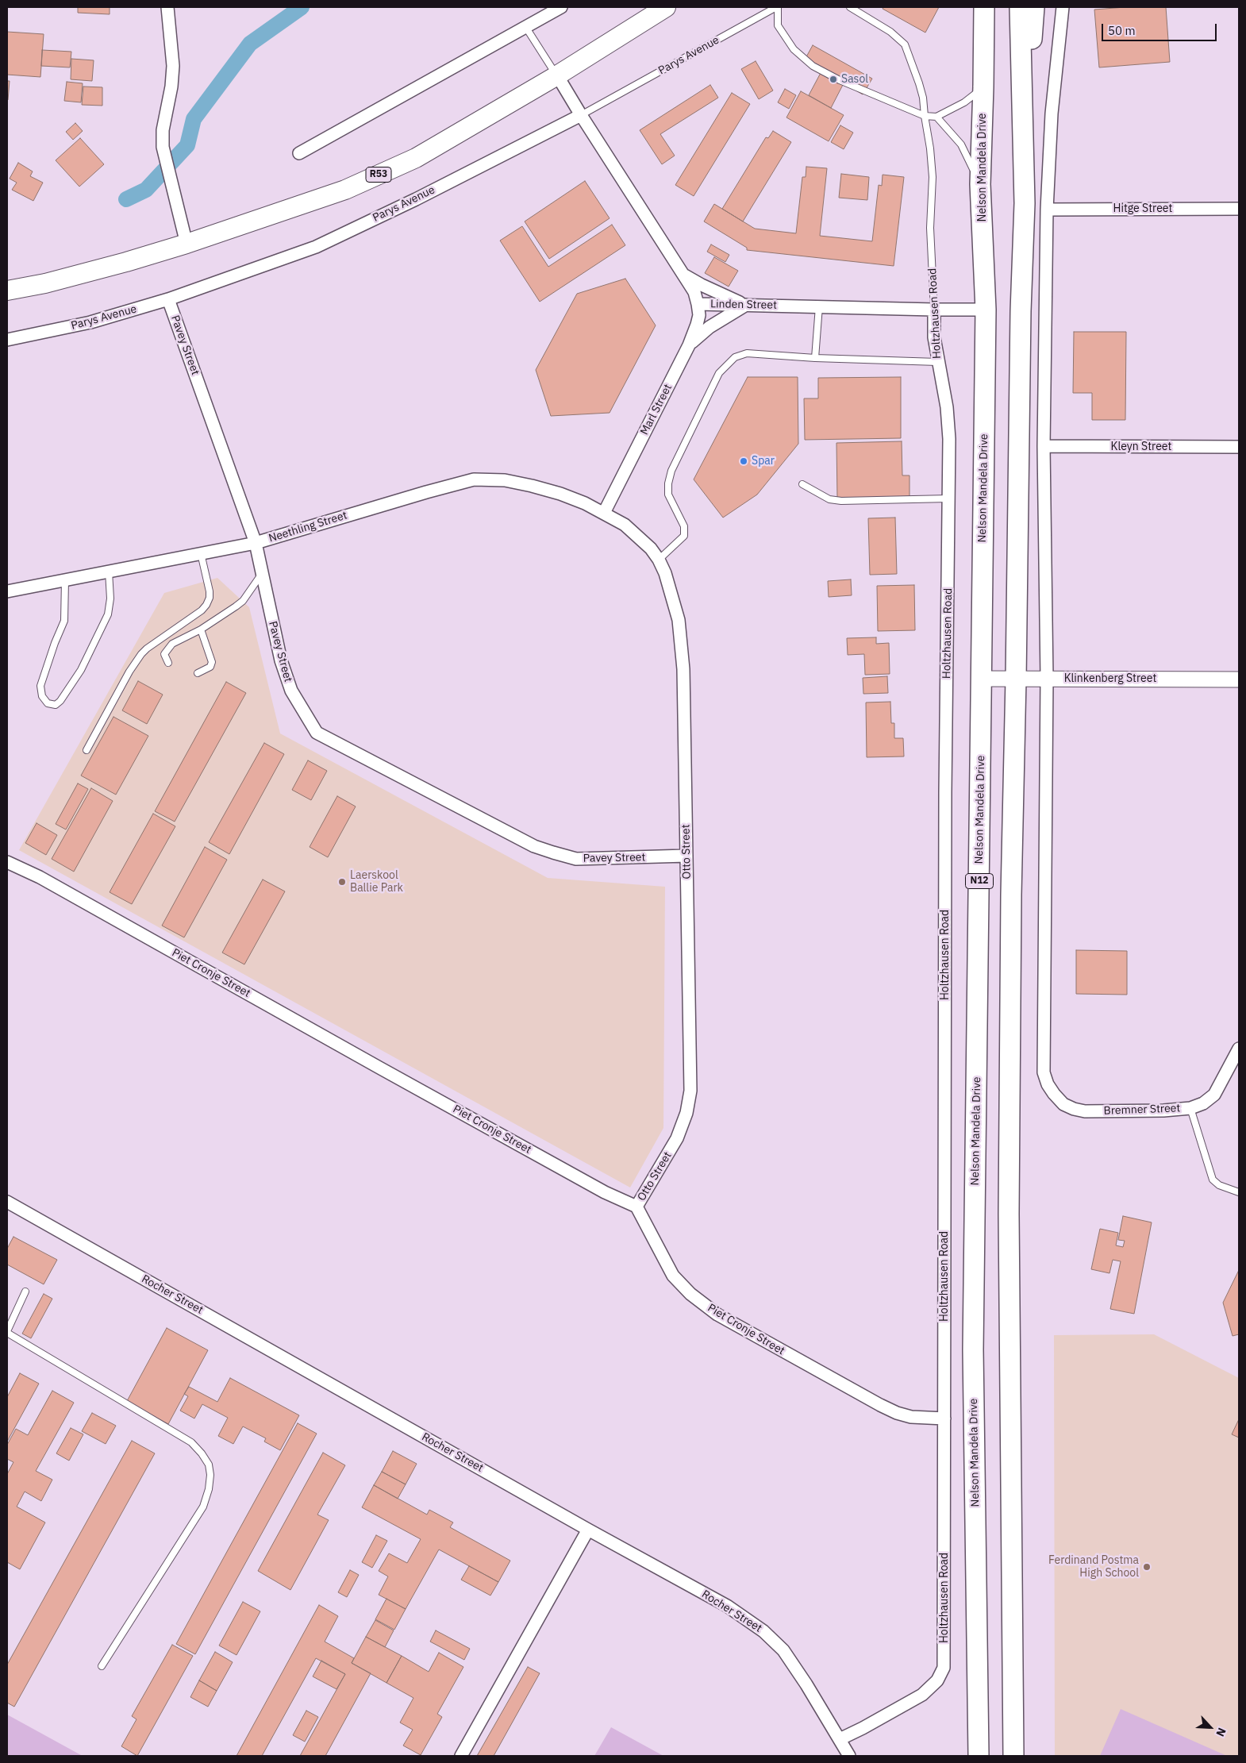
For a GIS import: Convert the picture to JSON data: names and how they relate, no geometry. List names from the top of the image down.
{
  "streets": {
    "highway": ["Nelson Mandela Drive", "N12"],
    "main road": ["R53"],
    "street": [
      "Parys Avenue",
      "Hitge Street",
      "Linden Street",
      "Holtzhausen Road",
      "Pavey Street",
      "Marl Street",
      "Kleyn Street",
      "Neethling Street",
      "Klinkenberg Street",
      "Otto Street",
      "Piet Cronje Street",
      "Bremner Street",
      "Rocher Street"
    ]
  },
  "crossings": [
    ["Parys Avenue", "Linden Street"],
    ["Parys Avenue", "Pavey Street"],
    ["Nelson Mandela Drive", "Linden Street"],
    ["Nelson Mandela Drive", "Klinkenberg Street"],
    ["R53", "Linden Street"],
    ["Linden Street", "Holtzhausen Road"],
    ["Linden Street", "Marl Street"],
    ["Holtzhausen Road", "Piet Cronje Street"],
    ["Holtzhausen Road", "Rocher Street"],
    ["Pavey Street", "Neethling Street"],
    ["Pavey Street", "Otto Street"],
    ["Marl Street", "Neethling Street"],
    ["Marl Street", "Otto Street"],
    ["Neethling Street", "Otto Street"],
    ["Klinkenberg Street", "Bremner Street"],
    ["Otto Street", "Piet Cronje Street"]
  ],
  "places": [
    "Sasol",
    "Spar",
    "Laerskool Ballie Park",
    "Ferdinand Postma High School"
  ],
  "scale_bar": "50 m",
  "north": "bottom right"
}
